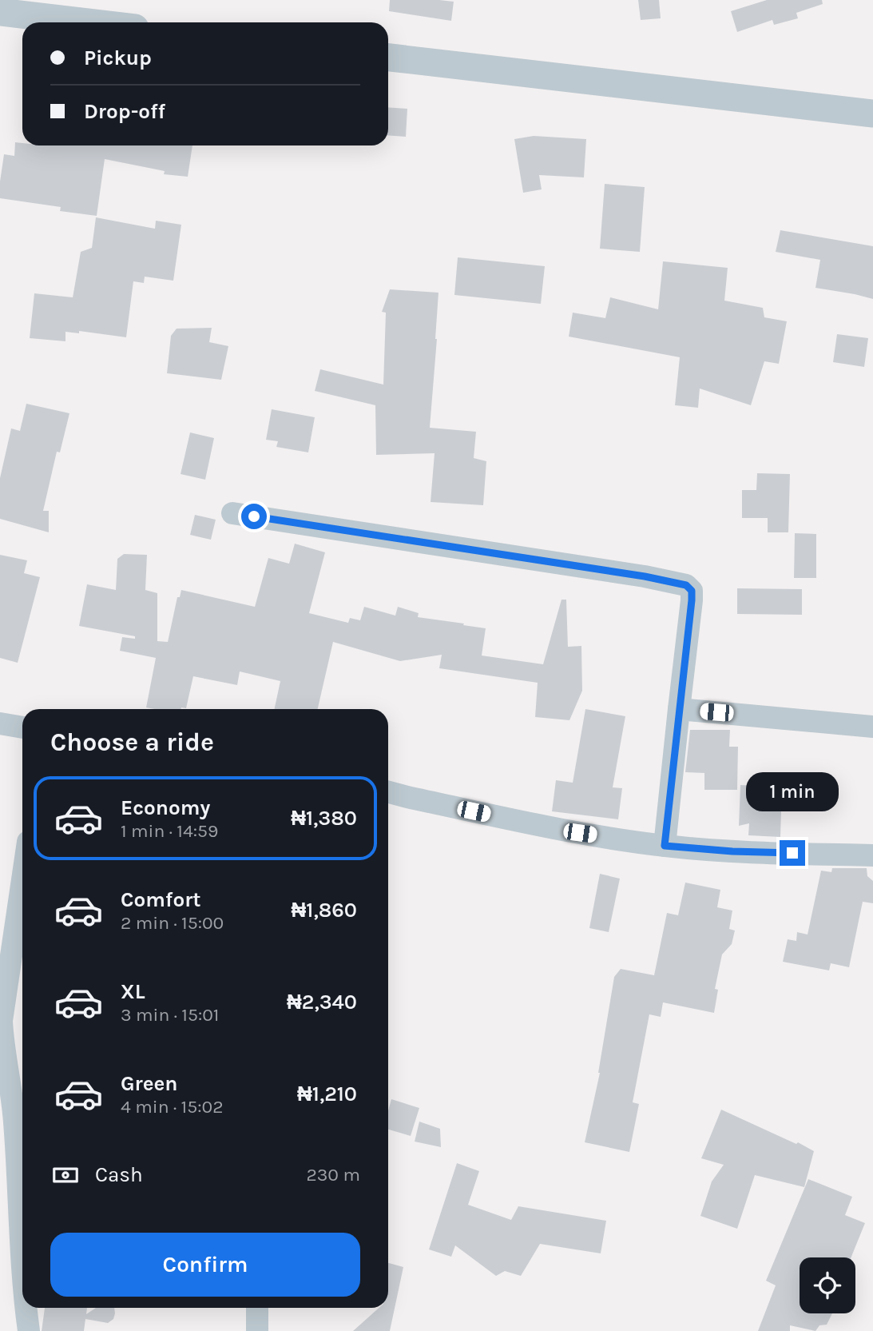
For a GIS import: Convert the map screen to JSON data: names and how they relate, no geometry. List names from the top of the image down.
{
  "page": {
    "banner": ["Pickup", "Drop-off"],
    "heading": "Choose a ride",
    "bubble": "1 min",
    "list": [
      {
        "name": "Economy",
        "note": "1 min · 14:59",
        "value": "₦1,380"
      },
      {
        "name": "Comfort",
        "note": "2 min · 15:00",
        "value": "₦1,860"
      },
      {
        "name": "XL",
        "note": "3 min · 15:01",
        "value": "₦2,340"
      },
      {
        "name": "Green",
        "note": "4 min · 15:02",
        "value": "₦1,210"
      }
    ],
    "pay": ["Cash", "230 m"],
    "buttons": "Confirm"
  }
}
